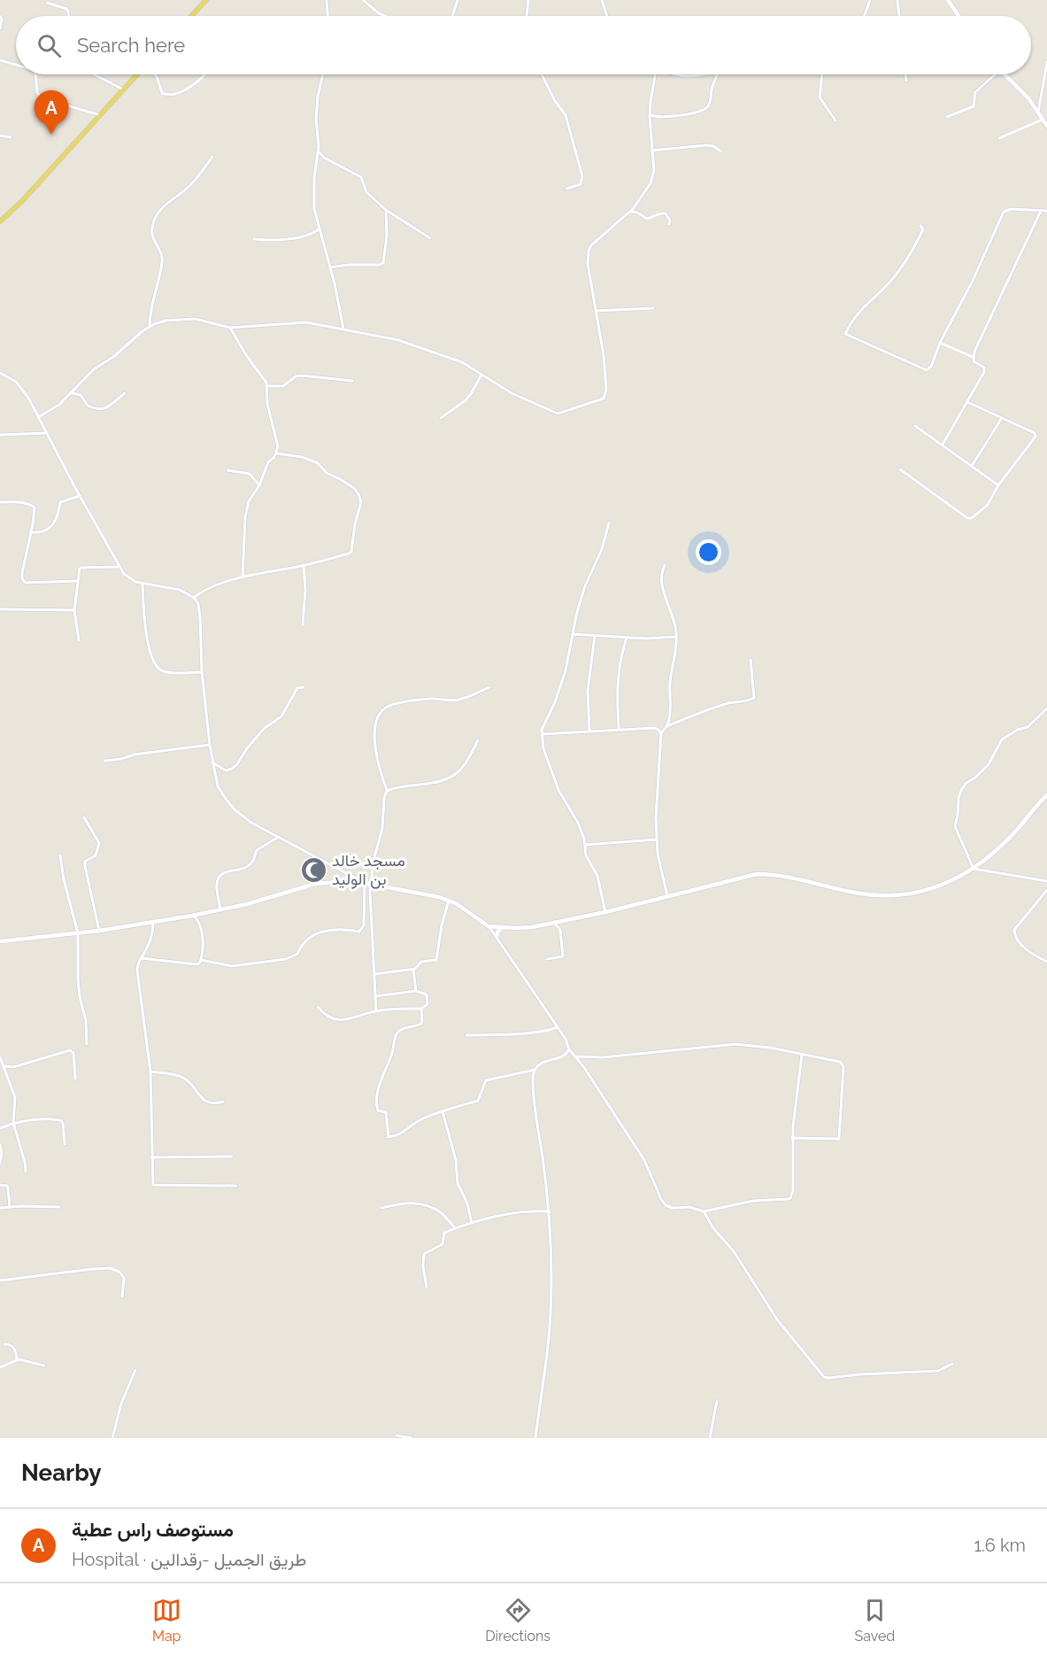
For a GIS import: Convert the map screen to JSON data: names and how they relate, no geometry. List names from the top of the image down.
{
  "places": {
    "mosque": ["مسجد خالد بن الوليد"]
  },
  "page": {
    "search": "Search here",
    "pins": "A",
    "heading": "Nearby",
    "list": [
      {
        "mark": "A",
        "name": "مستوصف راس عطية",
        "note": "Hospital · طريق الجميل -رقدالين",
        "value": "1.6 km"
      }
    ],
    "nav": ["Map", "Directions", "Saved"]
  }
}
